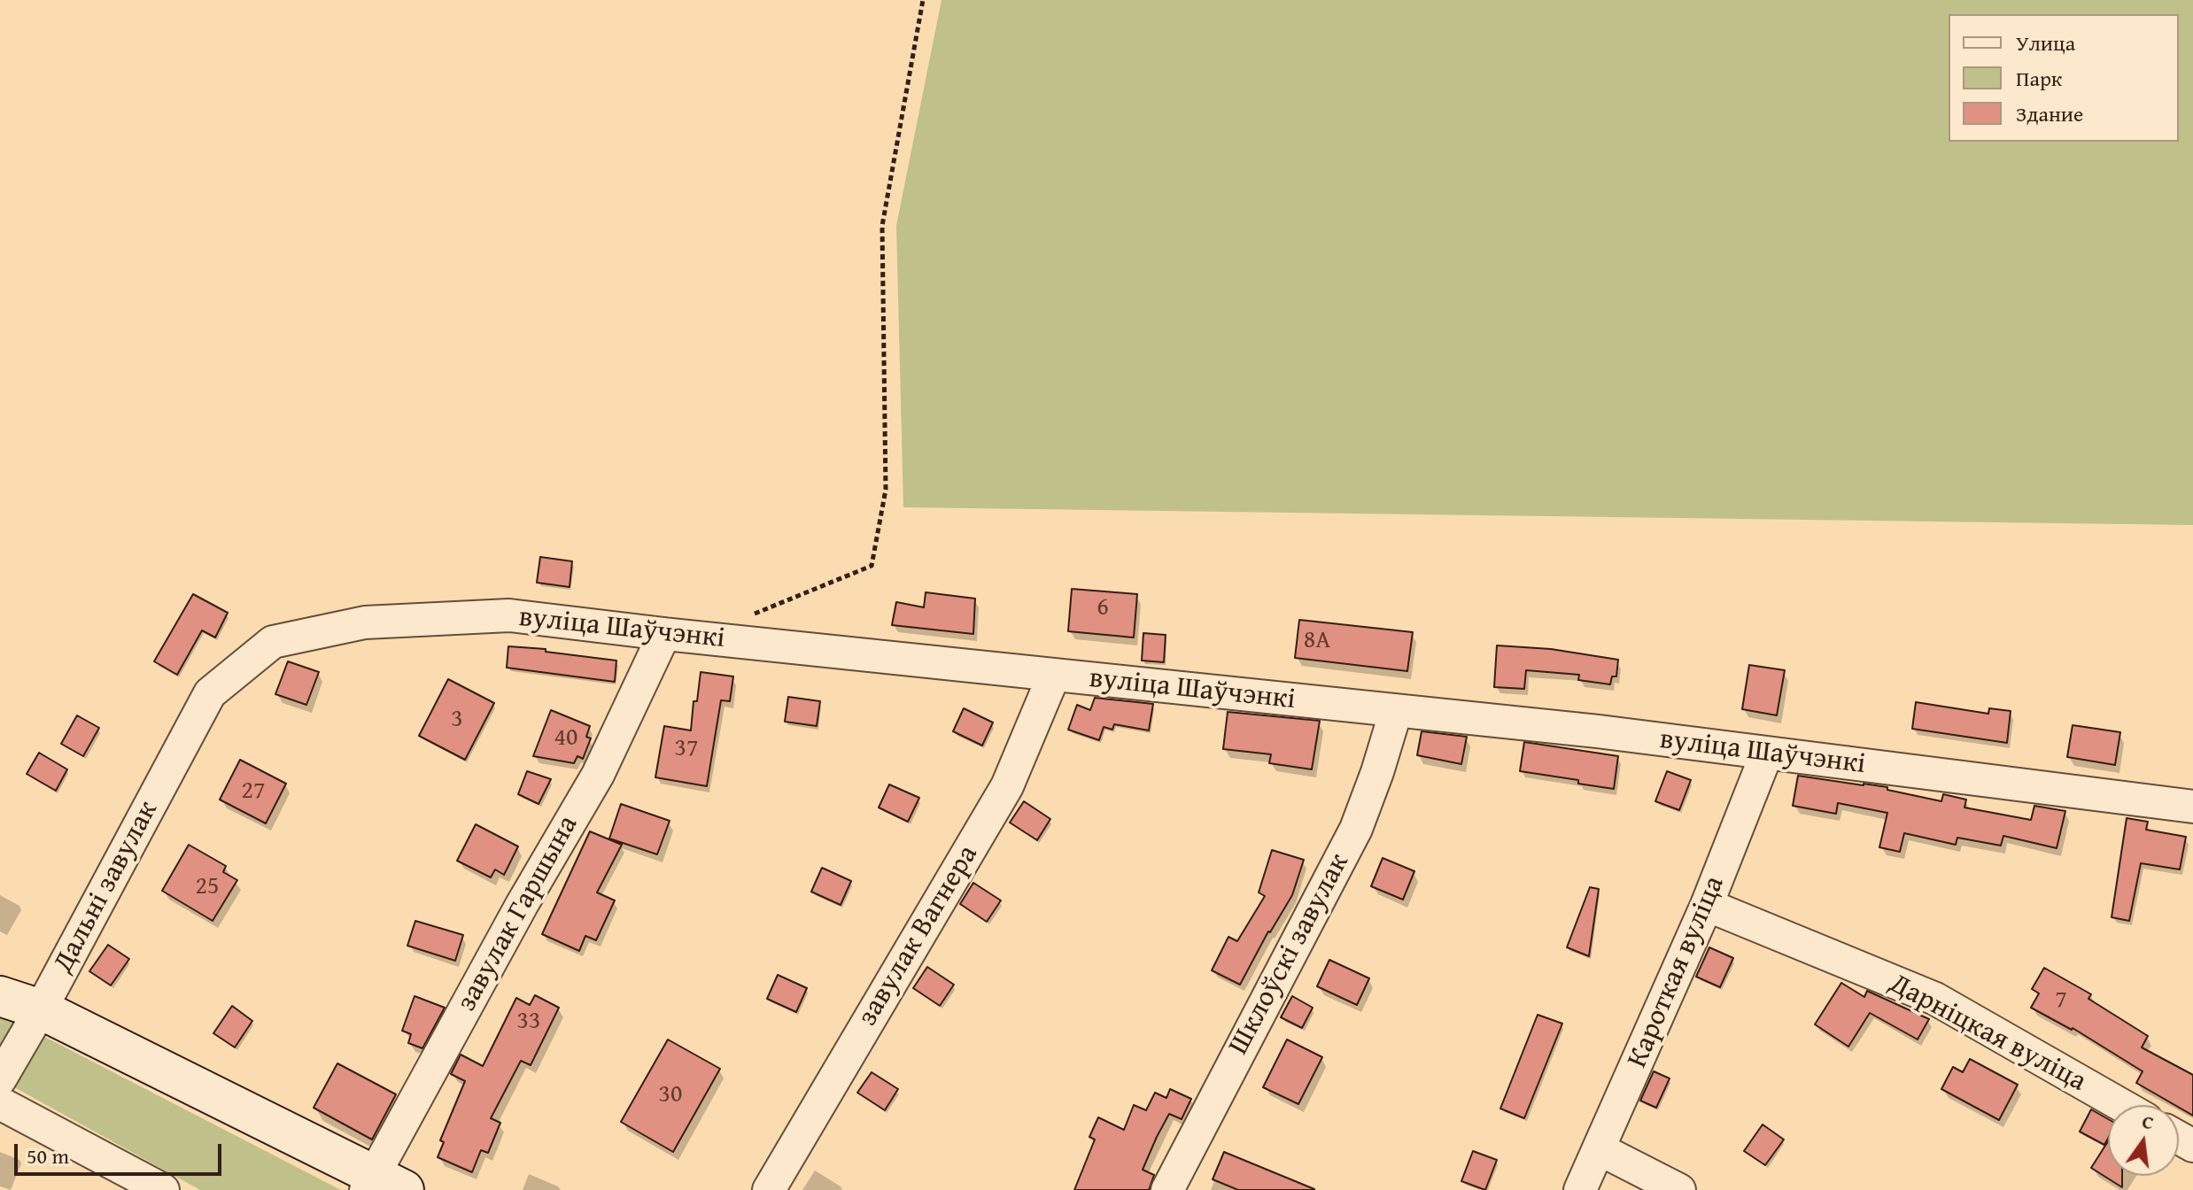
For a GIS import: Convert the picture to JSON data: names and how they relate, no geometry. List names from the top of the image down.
{
  "streets": {
    "street": [
      "вуліца Шаўчэнкі",
      "Дальні завулак",
      "завулак Гаршына",
      "завулак Вагнера",
      "Шклоўскі завулак",
      "Кароткая вуліца",
      "Дарніцкая вуліца"
    ]
  },
  "crossings": [
    ["вуліца Шаўчэнкі", "Дальні завулак"],
    ["вуліца Шаўчэнкі", "завулак Гаршына"],
    ["вуліца Шаўчэнкі", "завулак Вагнера"],
    ["вуліца Шаўчэнкі", "Шклоўскі завулак"],
    ["вуліца Шаўчэнкі", "Кароткая вуліца"],
    ["Кароткая вуліца", "Дарніцкая вуліца"]
  ],
  "house_numbers": [
    "6",
    "8А",
    "3",
    "40",
    "37",
    "27",
    "25",
    "7",
    "33",
    "30"
  ],
  "legend": ["Улица", "Парк", "Здание"],
  "scale_bar": "50 m",
  "north": "top"
}
